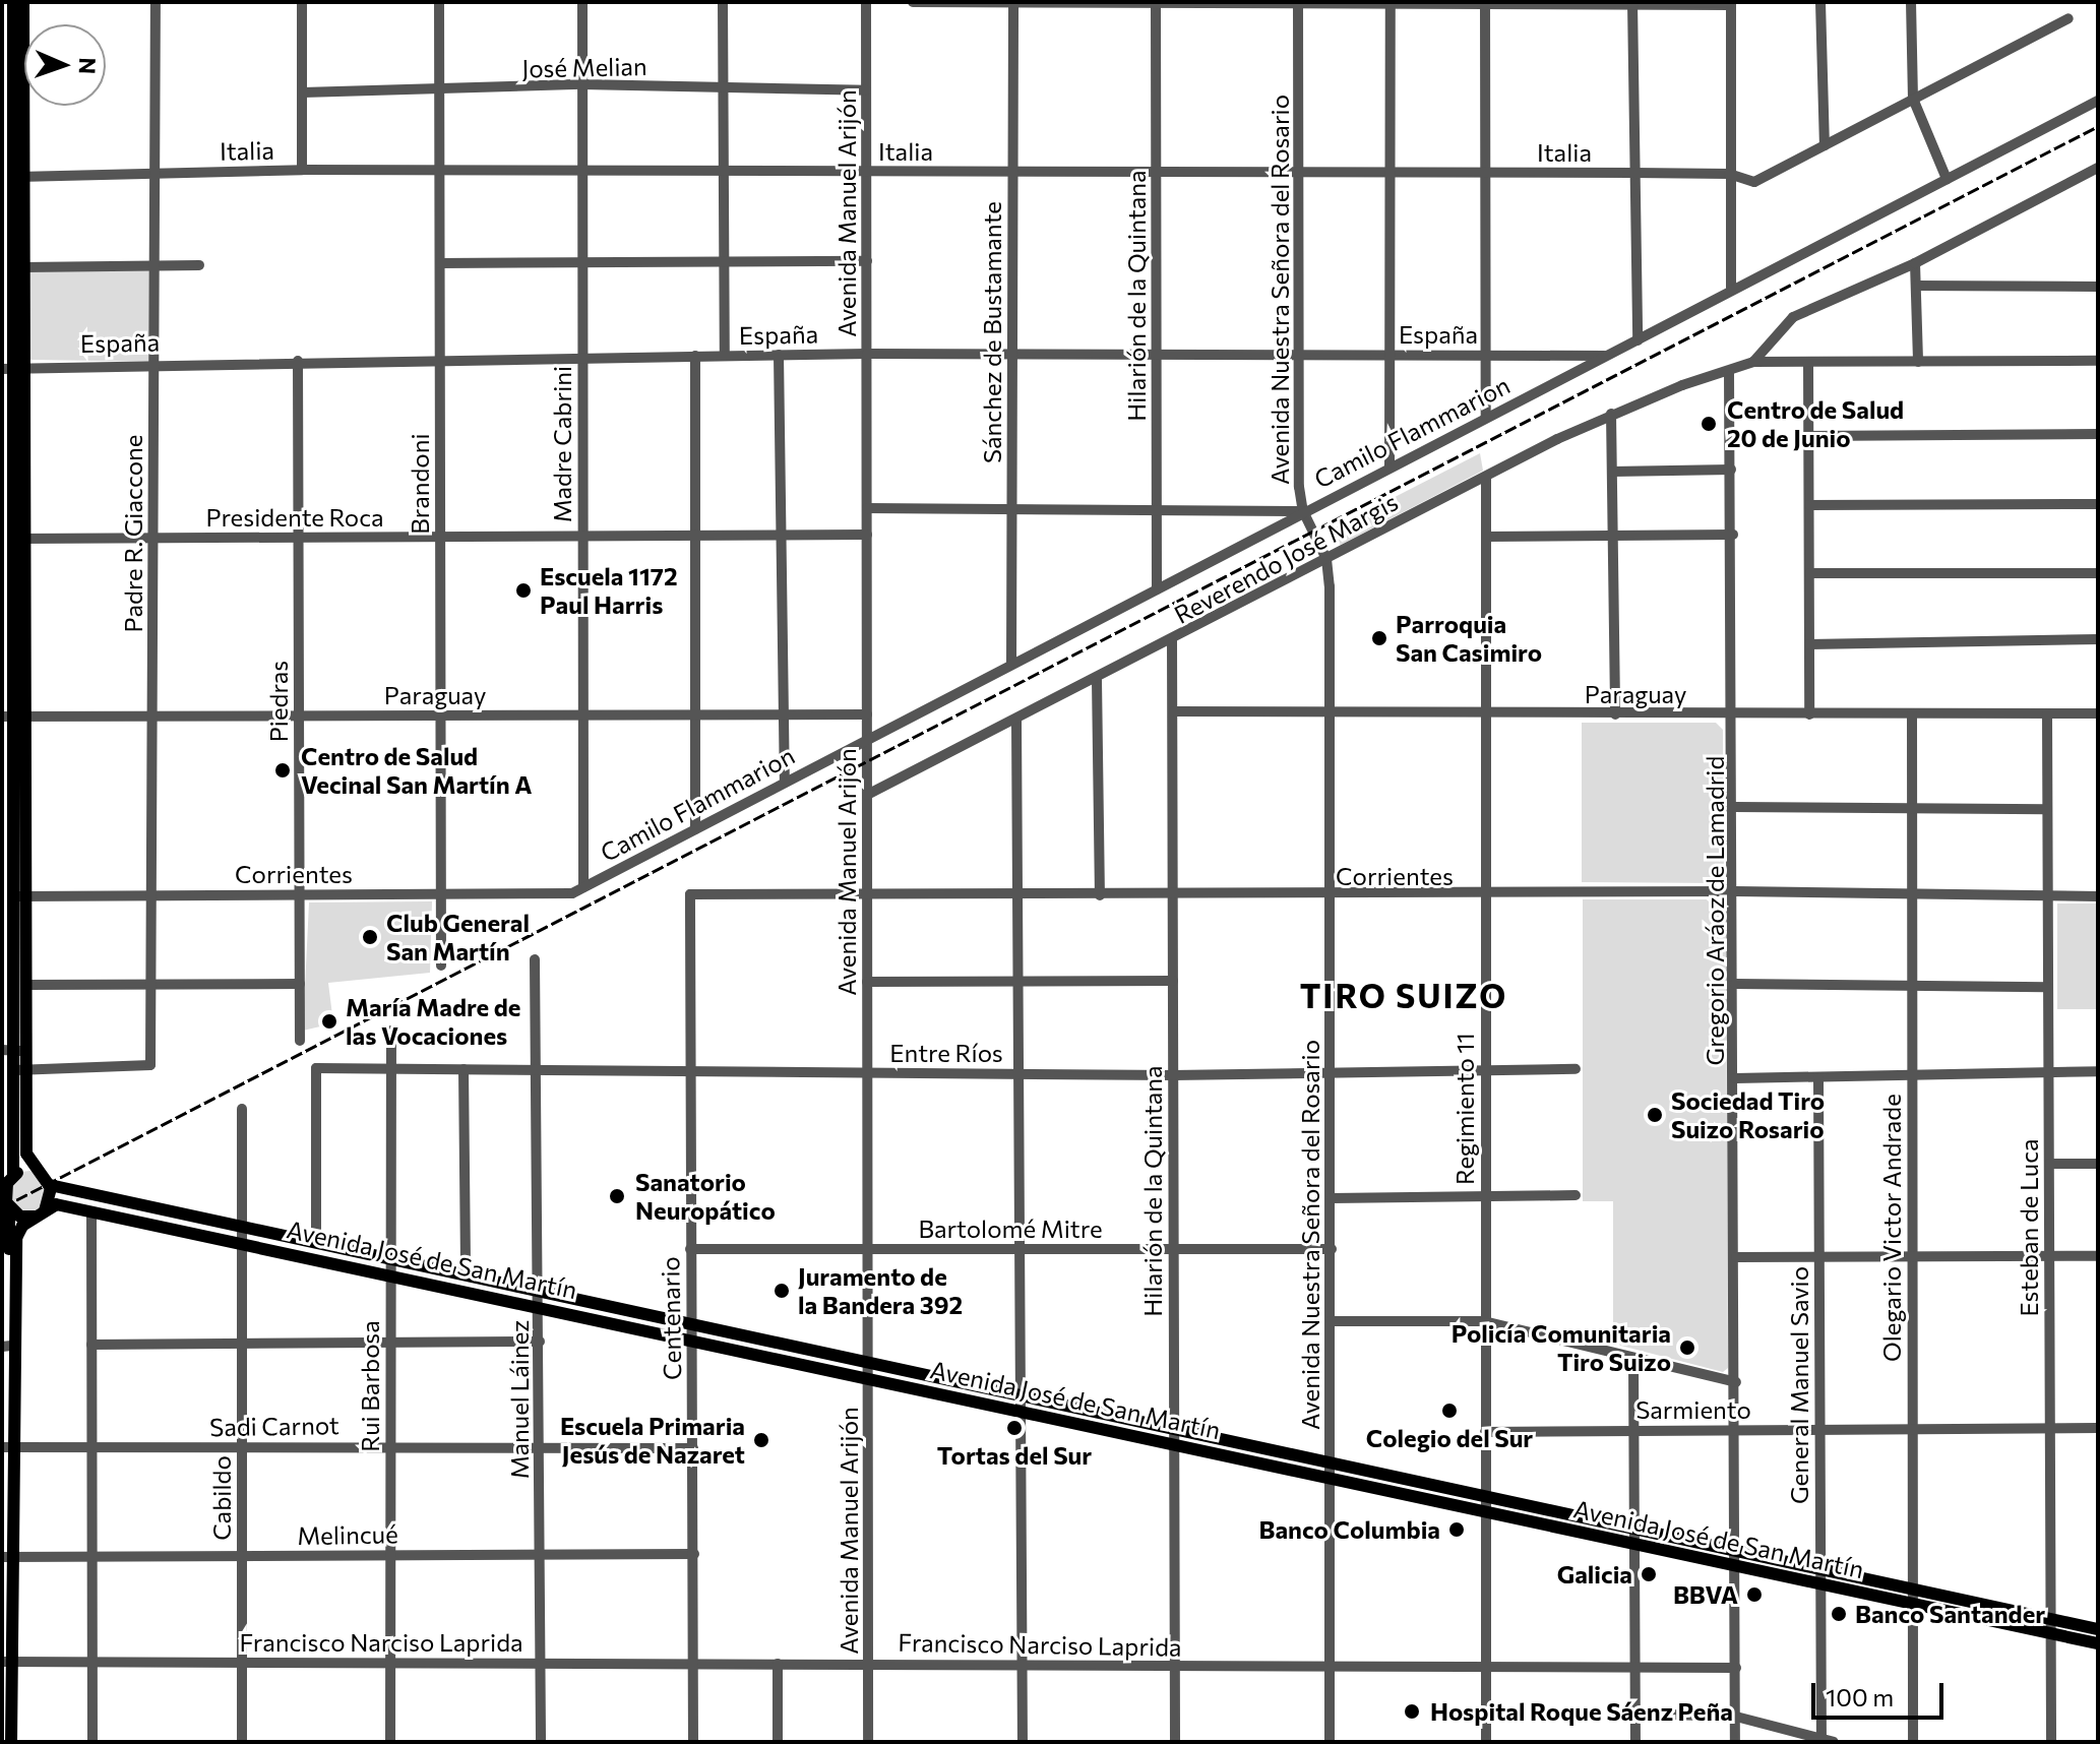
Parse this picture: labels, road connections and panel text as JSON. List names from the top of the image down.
{
  "streets": {
    "main road": ["Avenida José de San Martín"],
    "street": [
      "José Melian",
      "Italia",
      "Avenida Manuel Arijón",
      "Avenida Nuestra Señora del Rosario",
      "Hilarión de la Quintana",
      "Sánchez de Bustamante",
      "España",
      "Camilo Flammarion",
      "Madre Cabrini",
      "Brandoni",
      "Presidente Roca",
      "Padre R. Giaccone",
      "Reverendo José Margis",
      "Paraguay",
      "Piedras",
      "Corrientes",
      "Gregorio Aráoz de Lamadrid",
      "Entre Ríos",
      "Regimiento 11",
      "Olegario Victor Andrade",
      "Esteban de Luca",
      "Bartolomé Mitre",
      "Centenario",
      "General Manuel Savio",
      "Rui Barbosa",
      "Manuel Láinez",
      "Sarmiento",
      "Sadi Carnot",
      "Cabildo",
      "Melincué",
      "Francisco Narciso Laprida"
    ]
  },
  "crossings": [
    ["José Melian", "Avenida Manuel Arijón"],
    ["José Melian", "Madre Cabrini"],
    ["José Melian", "Brandoni"],
    ["Italia", "Avenida Manuel Arijón"],
    ["Italia", "Avenida Nuestra Señora del Rosario"],
    ["Italia", "Hilarión de la Quintana"],
    ["Italia", "Sánchez de Bustamante"],
    ["Italia", "Madre Cabrini"],
    ["Italia", "Brandoni"],
    ["Italia", "Padre R. Giaccone"],
    ["Avenida Manuel Arijón", "España"],
    ["Avenida Manuel Arijón", "Camilo Flammarion"],
    ["Avenida Manuel Arijón", "Presidente Roca"],
    ["Avenida Manuel Arijón", "Reverendo José Margis"],
    ["Avenida Manuel Arijón", "Paraguay"],
    ["Avenida Manuel Arijón", "Corrientes"],
    ["Avenida Manuel Arijón", "Entre Ríos"],
    ["Avenida Manuel Arijón", "Bartolomé Mitre"],
    ["Avenida Manuel Arijón", "Avenida José de San Martín"],
    ["Avenida Manuel Arijón", "Francisco Narciso Laprida"],
    ["Avenida Nuestra Señora del Rosario", "España"],
    ["Avenida Nuestra Señora del Rosario", "Camilo Flammarion"],
    ["Avenida Nuestra Señora del Rosario", "Reverendo José Margis"],
    ["Avenida Nuestra Señora del Rosario", "Paraguay"],
    ["Avenida Nuestra Señora del Rosario", "Corrientes"],
    ["Avenida Nuestra Señora del Rosario", "Entre Ríos"],
    ["Avenida Nuestra Señora del Rosario", "Bartolomé Mitre"],
    ["Avenida Nuestra Señora del Rosario", "Avenida José de San Martín"],
    ["Avenida Nuestra Señora del Rosario", "Francisco Narciso Laprida"],
    ["Hilarión de la Quintana", "España"],
    ["Hilarión de la Quintana", "Camilo Flammarion"],
    ["Hilarión de la Quintana", "Reverendo José Margis"],
    ["Hilarión de la Quintana", "Paraguay"],
    ["Hilarión de la Quintana", "Corrientes"],
    ["Hilarión de la Quintana", "Entre Ríos"],
    ["Hilarión de la Quintana", "Bartolomé Mitre"],
    ["Hilarión de la Quintana", "Avenida José de San Martín"],
    ["Hilarión de la Quintana", "Francisco Narciso Laprida"],
    ["Sánchez de Bustamante", "España"],
    ["Sánchez de Bustamante", "Camilo Flammarion"],
    ["España", "Camilo Flammarion"],
    ["España", "Madre Cabrini"],
    ["España", "Brandoni"],
    ["España", "Padre R. Giaccone"],
    ["España", "Piedras"],
    ["Camilo Flammarion", "Madre Cabrini"],
    ["Camilo Flammarion", "Corrientes"],
    ["Madre Cabrini", "Presidente Roca"],
    ["Madre Cabrini", "Paraguay"],
    ["Brandoni", "Presidente Roca"],
    ["Brandoni", "Paraguay"],
    ["Brandoni", "Corrientes"],
    ["Presidente Roca", "Padre R. Giaccone"],
    ["Presidente Roca", "Piedras"],
    ["Padre R. Giaccone", "Paraguay"],
    ["Padre R. Giaccone", "Corrientes"],
    ["Reverendo José Margis", "Gregorio Aráoz de Lamadrid"],
    ["Reverendo José Margis", "Regimiento 11"],
    ["Paraguay", "Piedras"],
    ["Paraguay", "Gregorio Aráoz de Lamadrid"],
    ["Paraguay", "Regimiento 11"],
    ["Paraguay", "Olegario Victor Andrade"],
    ["Paraguay", "Esteban de Luca"],
    ["Piedras", "Corrientes"],
    ["Corrientes", "Gregorio Aráoz de Lamadrid"],
    ["Corrientes", "Regimiento 11"],
    ["Corrientes", "Olegario Victor Andrade"],
    ["Corrientes", "Esteban de Luca"],
    ["Corrientes", "Centenario"],
    ["Gregorio Aráoz de Lamadrid", "Avenida José de San Martín"],
    ["Gregorio Aráoz de Lamadrid", "Sarmiento"],
    ["Gregorio Aráoz de Lamadrid", "Francisco Narciso Laprida"],
    ["Entre Ríos", "Regimiento 11"],
    ["Entre Ríos", "Avenida José de San Martín"],
    ["Entre Ríos", "Centenario"],
    ["Entre Ríos", "Rui Barbosa"],
    ["Entre Ríos", "Manuel Láinez"],
    ["Regimiento 11", "Avenida José de San Martín"],
    ["Regimiento 11", "Sarmiento"],
    ["Regimiento 11", "Francisco Narciso Laprida"],
    ["Olegario Victor Andrade", "Avenida José de San Martín"],
    ["Olegario Victor Andrade", "Sarmiento"],
    ["Esteban de Luca", "Avenida José de San Martín"],
    ["Esteban de Luca", "Sarmiento"],
    ["Bartolomé Mitre", "Centenario"],
    ["Avenida José de San Martín", "Centenario"],
    ["Avenida José de San Martín", "General Manuel Savio"],
    ["Avenida José de San Martín", "Rui Barbosa"],
    ["Avenida José de San Martín", "Manuel Láinez"],
    ["Avenida José de San Martín", "Cabildo"],
    ["Centenario", "Sadi Carnot"],
    ["Centenario", "Melincué"],
    ["Centenario", "Francisco Narciso Laprida"],
    ["General Manuel Savio", "Sarmiento"],
    ["Rui Barbosa", "Sadi Carnot"],
    ["Rui Barbosa", "Melincué"],
    ["Rui Barbosa", "Francisco Narciso Laprida"],
    ["Manuel Láinez", "Sadi Carnot"],
    ["Manuel Láinez", "Melincué"],
    ["Manuel Láinez", "Francisco Narciso Laprida"],
    ["Sadi Carnot", "Cabildo"],
    ["Cabildo", "Melincué"],
    ["Cabildo", "Francisco Narciso Laprida"]
  ],
  "districts": ["TIRO SUIZO"],
  "places": [
    "Centro de Salud 20 de Junio",
    "Escuela 1172 Paul Harris",
    "Parroquia San Casimiro",
    "Centro de Salud Vecinal San Martín A",
    "Club General San Martín",
    "María Madre de las Vocaciones",
    "Sociedad Tiro Suizo Rosario",
    "Sanatorio Neuropático",
    "Juramento de la Bandera 392",
    "Policía Comunitaria Tiro Suizo",
    "Colegio del Sur",
    "Tortas del Sur",
    "Escuela Primaria Jesús de Nazaret",
    "Banco Columbia",
    "Galicia",
    "BBVA",
    "Banco Santander",
    "Hospital Roque Sáenz Peña"
  ],
  "scale_bar": "100 m",
  "north": "right"
}
